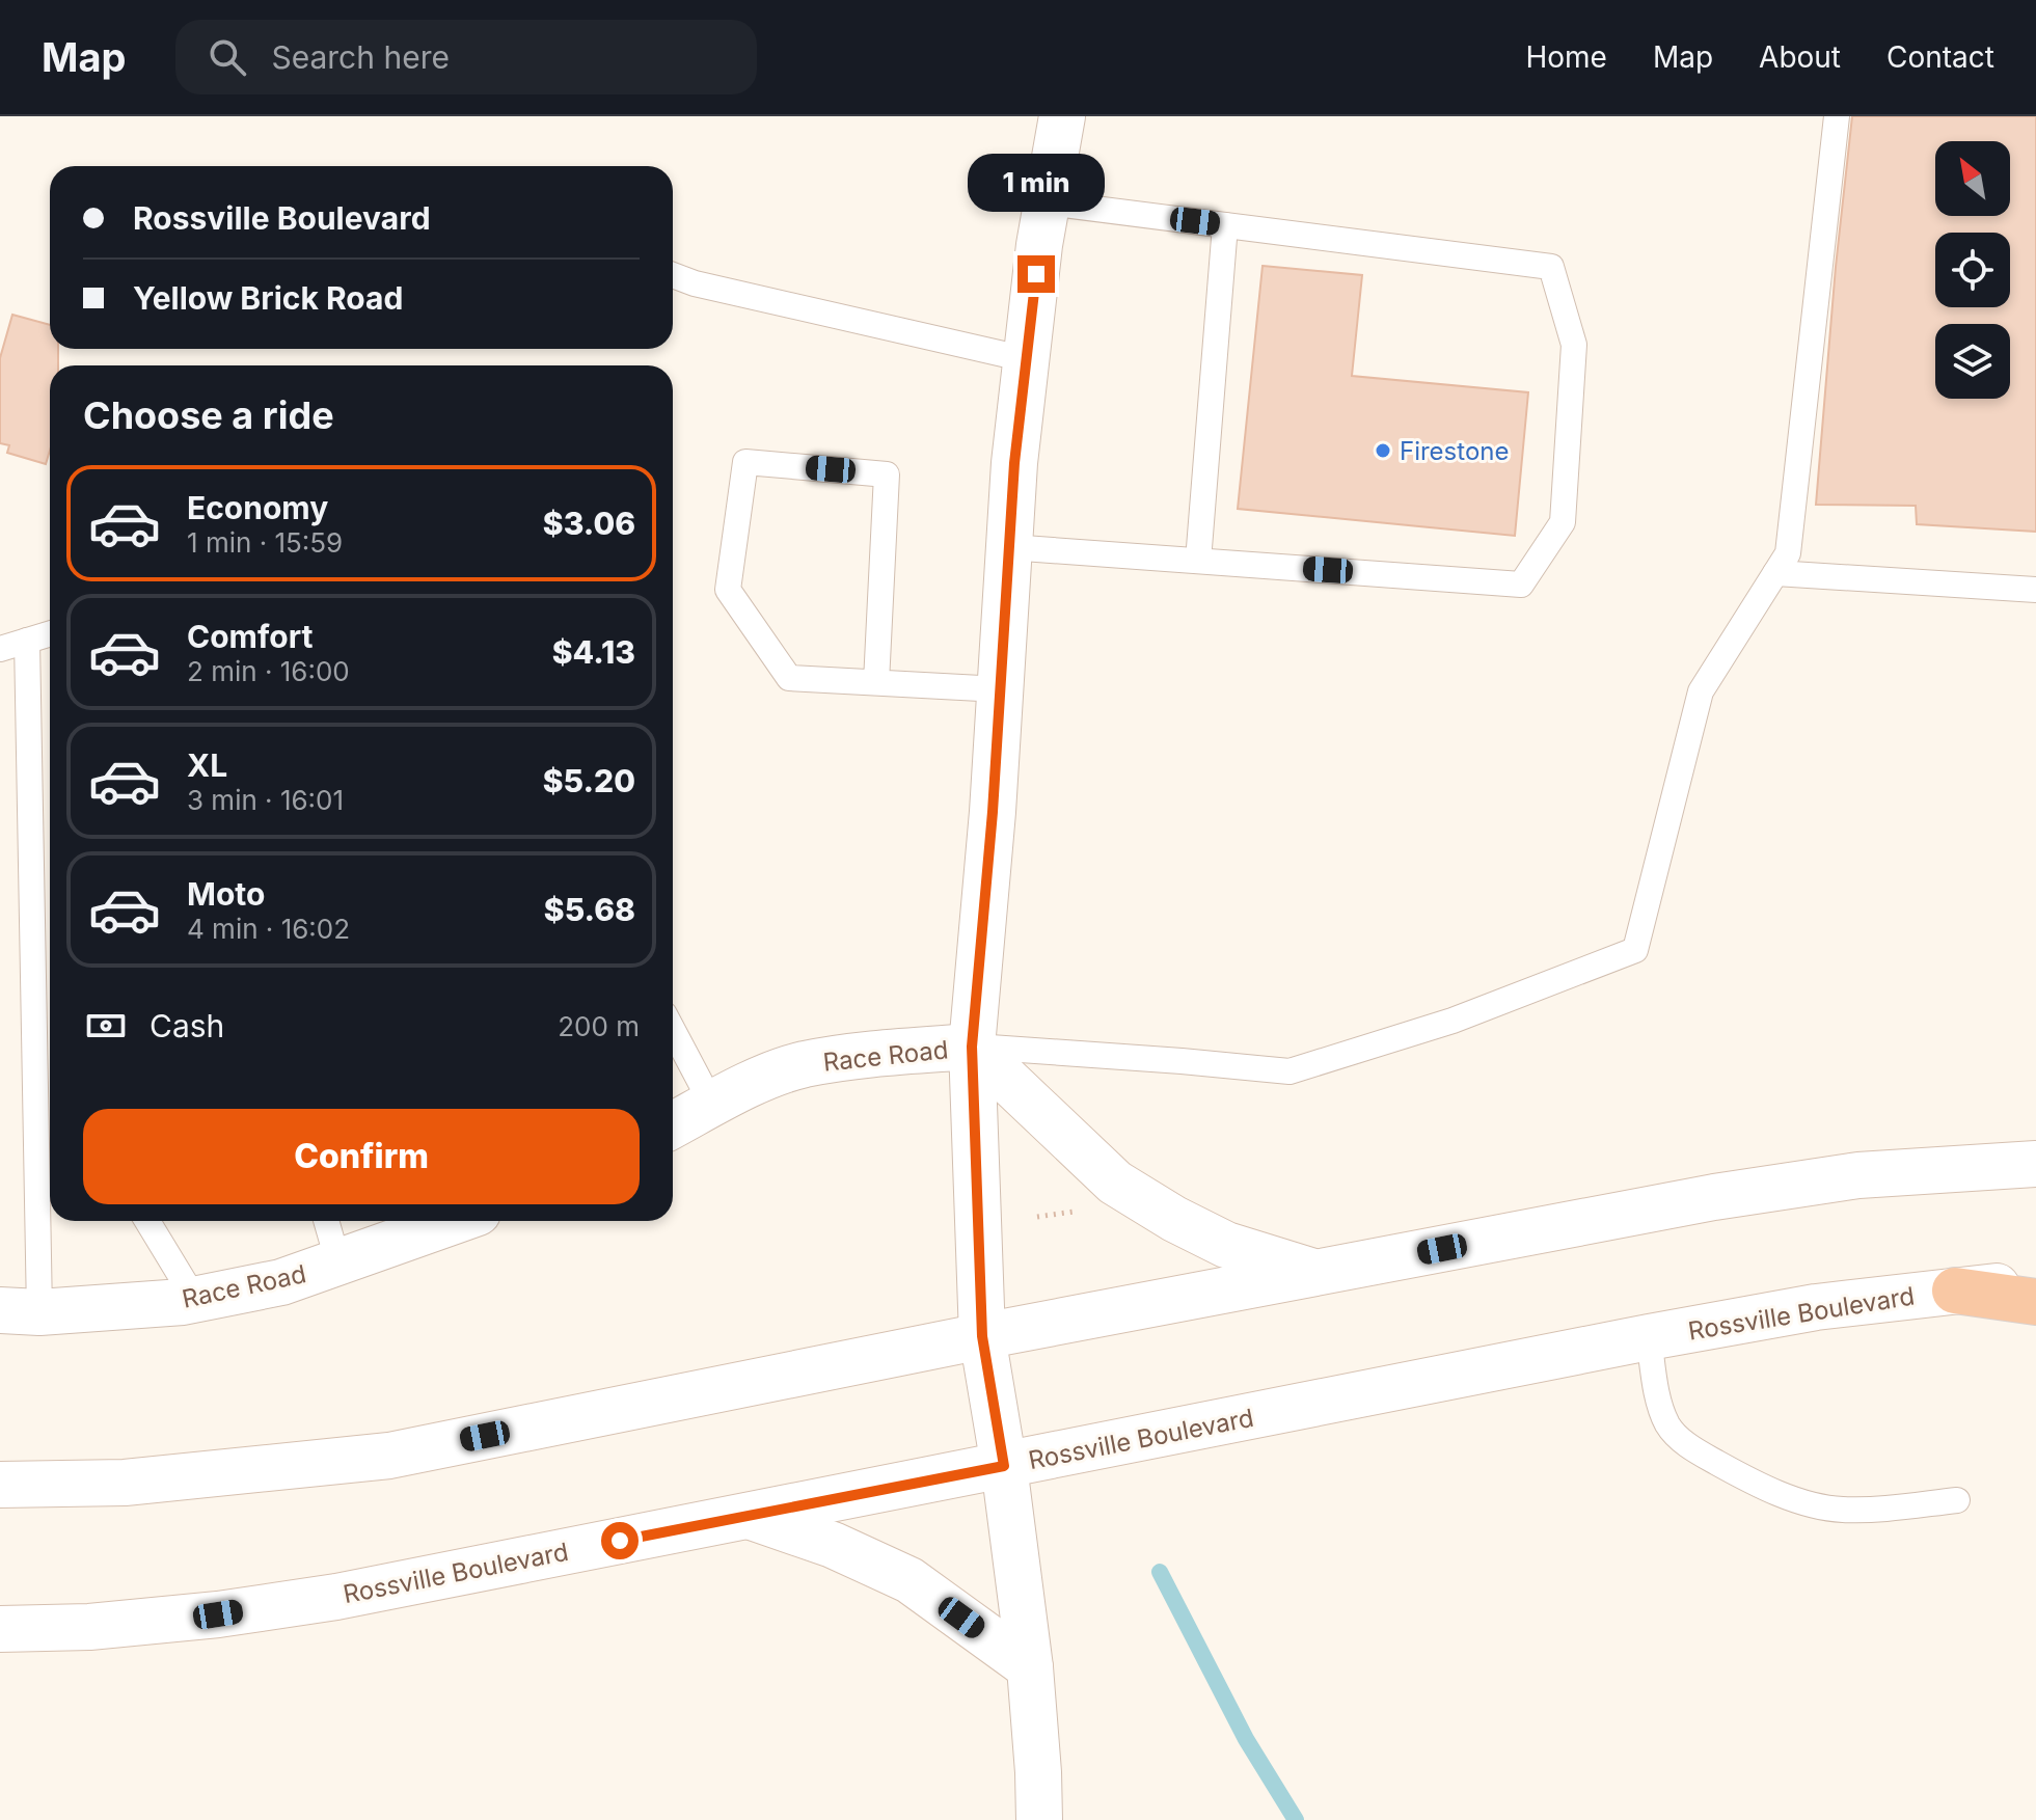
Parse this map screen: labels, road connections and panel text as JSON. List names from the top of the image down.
{
  "streets": {
    "main road": ["Race Road", "Rossville Boulevard"]
  },
  "places": ["Firestone"],
  "north": "top left",
  "page": {
    "header": "Map",
    "search": "Search here",
    "nav": [
      "Home",
      "Map",
      "About",
      "Contact"
    ],
    "bubble": "1 min",
    "banner": ["Rossville Boulevard", "Yellow Brick Road"],
    "heading": "Choose a ride",
    "list": [
      {
        "name": "Economy",
        "note": "1 min · 15:59",
        "value": "$3.06"
      },
      {
        "name": "Comfort",
        "note": "2 min · 16:00",
        "value": "$4.13"
      },
      {
        "name": "XL",
        "note": "3 min · 16:01",
        "value": "$5.20"
      },
      {
        "name": "Moto",
        "note": "4 min · 16:02",
        "value": "$5.68"
      }
    ],
    "pay": ["Cash", "200 m"],
    "buttons": "Confirm"
  }
}
